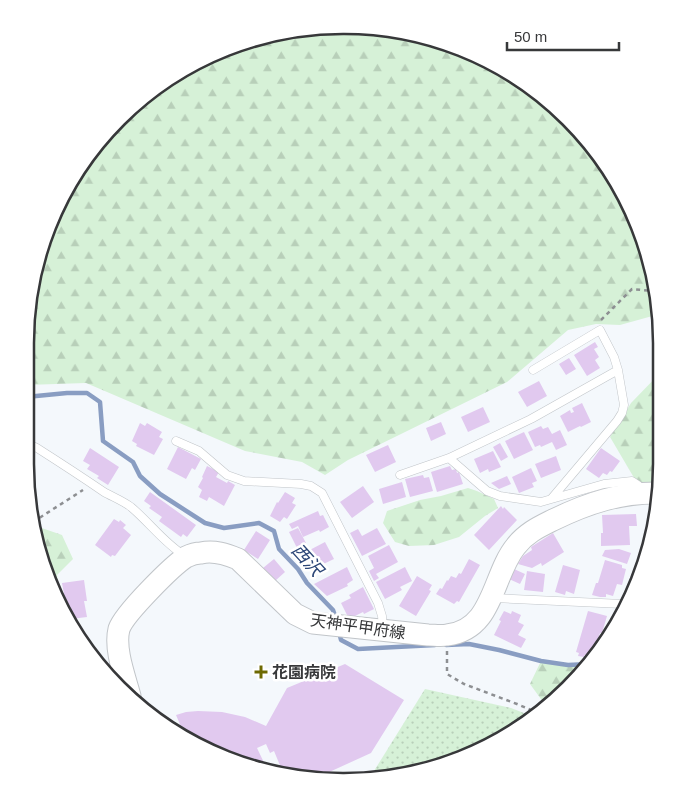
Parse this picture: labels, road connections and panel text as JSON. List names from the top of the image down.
{
  "streets": {
    "main road": ["天神平甲府線"]
  },
  "water": ["西沢"],
  "places": {
    "health": ["花園病院"]
  },
  "scale_bar": "50 m"
}
